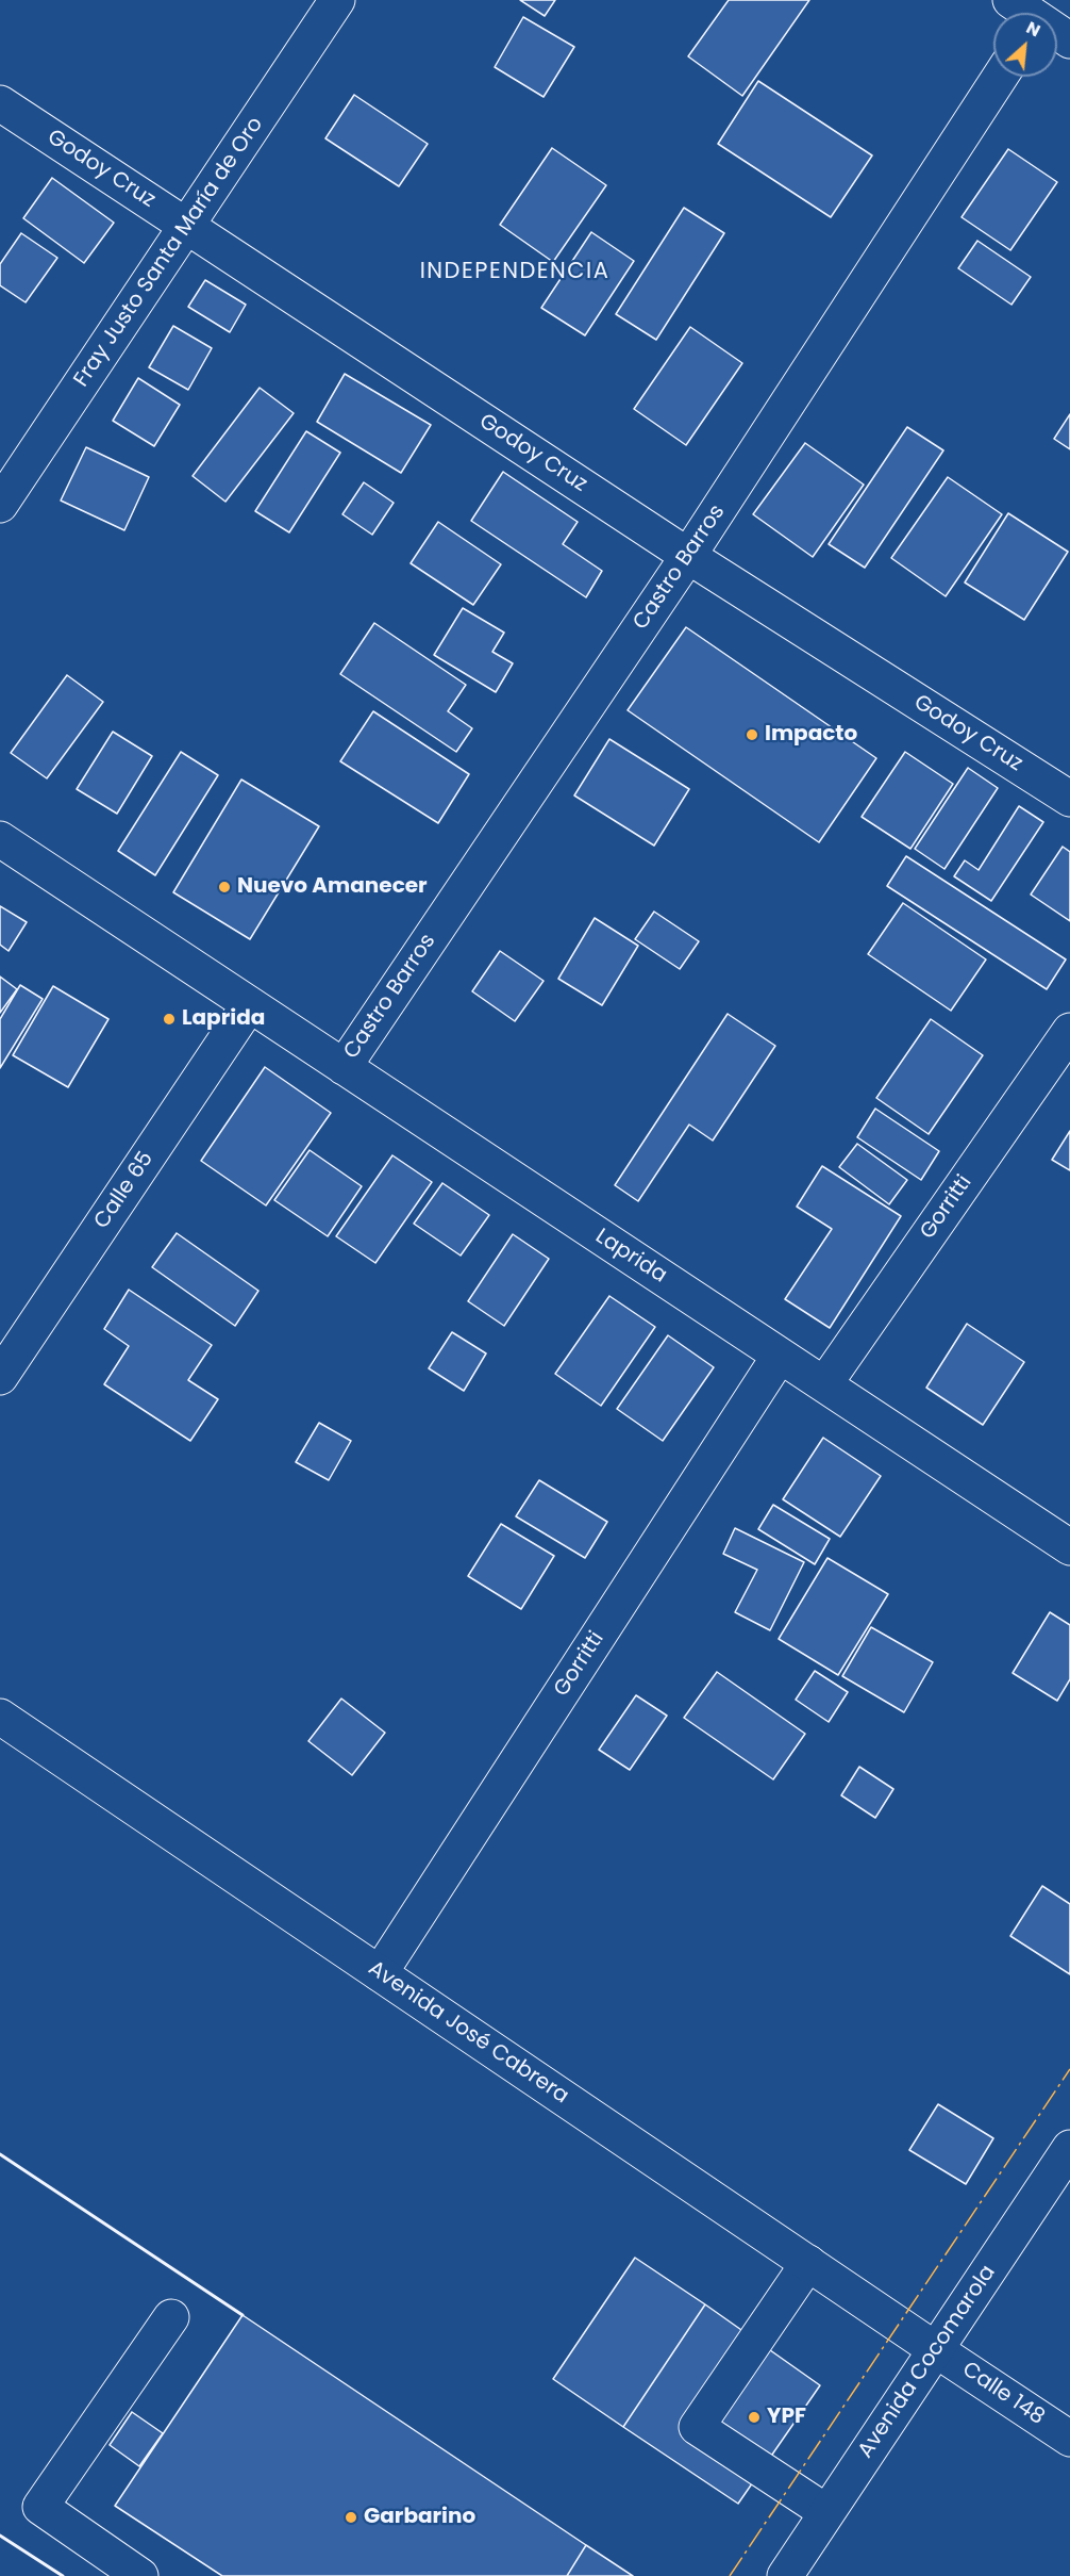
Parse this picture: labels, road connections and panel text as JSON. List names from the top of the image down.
{
  "streets": {
    "street": [
      "Godoy Cruz",
      "Fray Justo Santa María de Oro",
      "Castro Barros",
      "Calle 65",
      "Gorritti",
      "Laprida",
      "Avenida José Cabrera",
      "Avenida Cocomarola",
      "Calle 148"
    ]
  },
  "crossings": [
    ["Godoy Cruz", "Fray Justo Santa María de Oro"],
    ["Godoy Cruz", "Castro Barros"],
    ["Castro Barros", "Laprida"],
    ["Calle 65", "Laprida"],
    ["Gorritti", "Laprida"],
    ["Gorritti", "Avenida José Cabrera"],
    ["Avenida José Cabrera", "Avenida Cocomarola"],
    ["Avenida José Cabrera", "Calle 148"],
    ["Avenida Cocomarola", "Calle 148"]
  ],
  "districts": ["INDEPENDENCIA"],
  "places": [
    "Impacto",
    "Nuevo Amanecer",
    "Laprida",
    "YPF",
    "Garbarino"
  ],
  "north": "top right"
}
